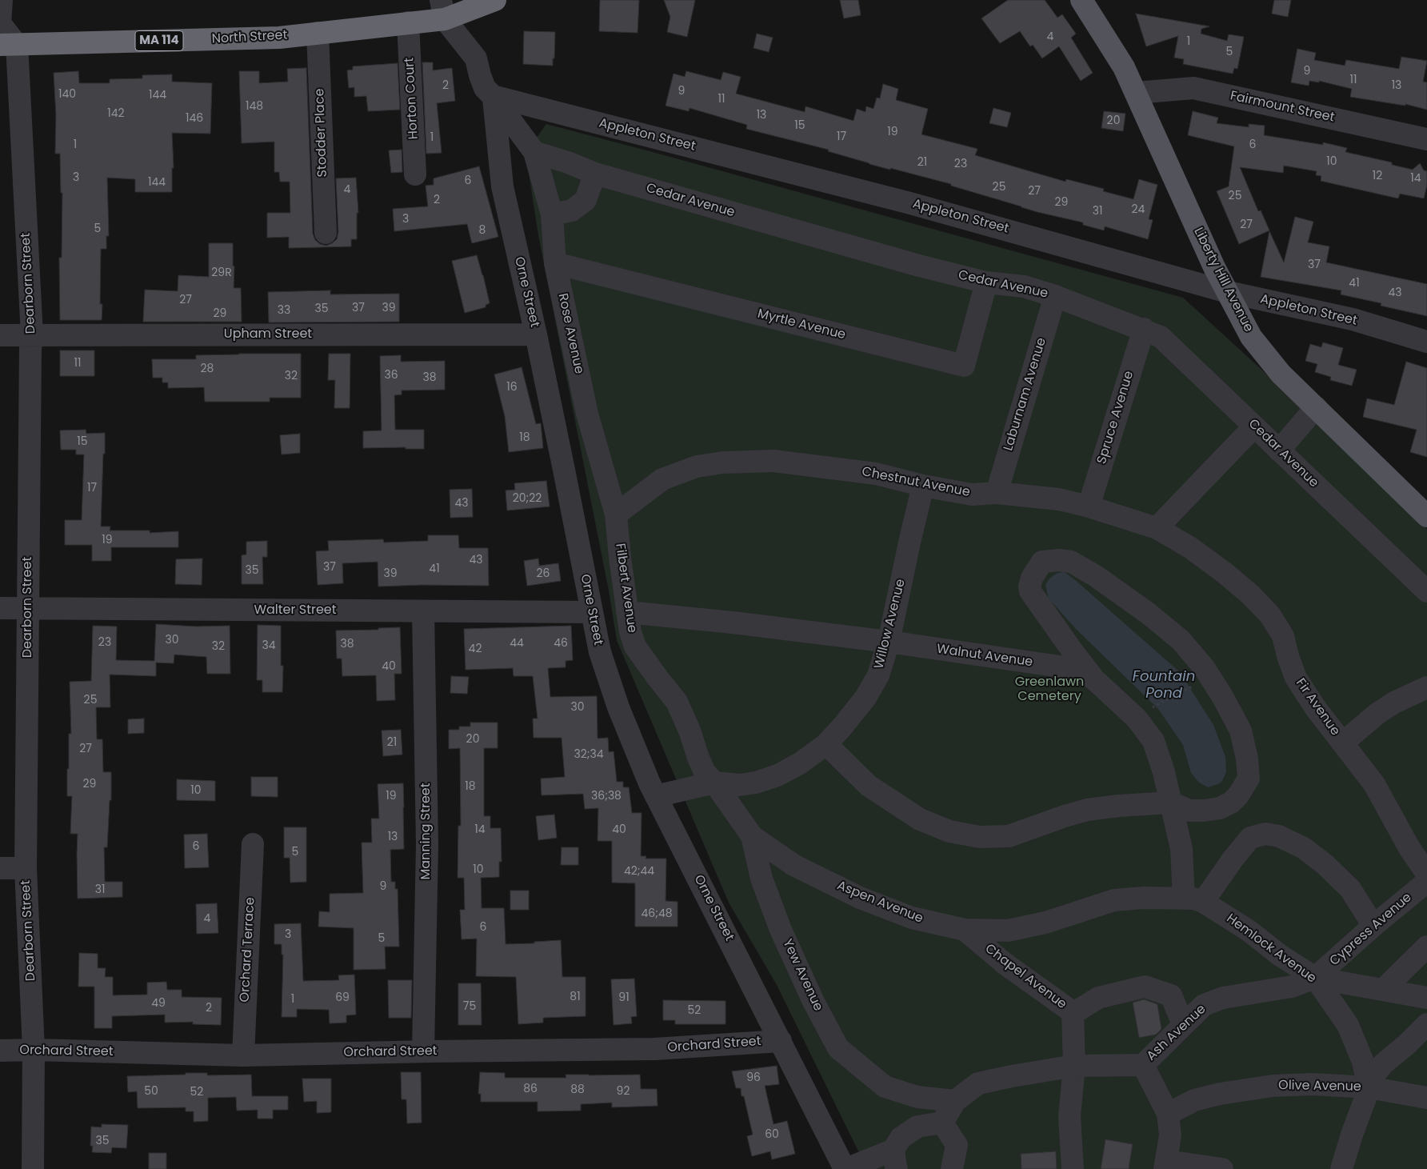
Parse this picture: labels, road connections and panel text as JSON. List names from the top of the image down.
{
  "streets": {
    "highway": ["North Street", "MA 114"],
    "main road": ["Liberty Hill Avenue"],
    "street": [
      "Horton Court",
      "Fairmount Street",
      "Stodder Place",
      "Appleton Street",
      "Cedar Avenue",
      "Dearborn Street",
      "Orne Street",
      "Myrtle Avenue",
      "Rose Avenue",
      "Upham Street",
      "Laburnam Avenue",
      "Spruce Avenue",
      "Chestnut Avenue",
      "Filbert Avenue",
      "Walter Street",
      "Willow Avenue",
      "Walnut Avenue",
      "Fir Avenue",
      "Manning Street",
      "Aspen Avenue",
      "Cypress Avenue",
      "Hemlock Avenue",
      "Orchard Terrace",
      "Yew Avenue",
      "Chapel Avenue",
      "Ash Avenue",
      "Orchard Street",
      "Olive Avenue"
    ]
  },
  "crossings": [
    ["North Street", "Horton Court"],
    ["North Street", "Stodder Place"],
    ["North Street", "Dearborn Street"],
    ["North Street", "Orne Street"],
    ["Fairmount Street", "Liberty Hill Avenue"],
    ["Appleton Street", "Liberty Hill Avenue"],
    ["Appleton Street", "Orne Street"],
    ["Cedar Avenue", "Myrtle Avenue"],
    ["Cedar Avenue", "Rose Avenue"],
    ["Cedar Avenue", "Laburnam Avenue"],
    ["Cedar Avenue", "Spruce Avenue"],
    ["Dearborn Street", "Upham Street"],
    ["Dearborn Street", "Walter Street"],
    ["Dearborn Street", "Orchard Street"],
    ["Orne Street", "Upham Street"],
    ["Orne Street", "Walter Street"],
    ["Orne Street", "Orchard Street"],
    ["Myrtle Avenue", "Rose Avenue"],
    ["Rose Avenue", "Chestnut Avenue"],
    ["Rose Avenue", "Filbert Avenue"],
    ["Laburnam Avenue", "Chestnut Avenue"],
    ["Spruce Avenue", "Chestnut Avenue"],
    ["Chestnut Avenue", "Filbert Avenue"],
    ["Chestnut Avenue", "Willow Avenue"],
    ["Chestnut Avenue", "Fir Avenue"],
    ["Filbert Avenue", "Willow Avenue"],
    ["Filbert Avenue", "Walnut Avenue"],
    ["Filbert Avenue", "Yew Avenue"],
    ["Walter Street", "Manning Street"],
    ["Willow Avenue", "Walnut Avenue"],
    ["Willow Avenue", "Yew Avenue"],
    ["Walnut Avenue", "Aspen Avenue"],
    ["Walnut Avenue", "Hemlock Avenue"],
    ["Manning Street", "Orchard Street"],
    ["Aspen Avenue", "Hemlock Avenue"],
    ["Aspen Avenue", "Yew Avenue"],
    ["Aspen Avenue", "Chapel Avenue"],
    ["Cypress Avenue", "Hemlock Avenue"],
    ["Cypress Avenue", "Ash Avenue"],
    ["Hemlock Avenue", "Ash Avenue"],
    ["Hemlock Avenue", "Olive Avenue"],
    ["Orchard Terrace", "Orchard Street"],
    ["Yew Avenue", "Ash Avenue"],
    ["Chapel Avenue", "Ash Avenue"]
  ],
  "water": ["Fountain Pond"],
  "parks": ["Greenlawn Cemetery"],
  "house_numbers": [
    "4",
    "1",
    "5",
    "9",
    "11",
    "2",
    "13",
    "9",
    "140",
    "144",
    "11",
    "148",
    "142",
    "13",
    "146",
    "20",
    "15",
    "19",
    "17",
    "1",
    "1",
    "6",
    "10",
    "21",
    "23",
    "12",
    "3",
    "14",
    "6",
    "144",
    "25",
    "4",
    "27",
    "25",
    "2",
    "29",
    "24",
    "31",
    "3",
    "27",
    "5",
    "8",
    "37",
    "29R",
    "41",
    "43",
    "27",
    "37",
    "39",
    "35",
    "33",
    "29",
    "11",
    "28",
    "36",
    "32",
    "38",
    "16",
    "18",
    "15",
    "17",
    "20;22",
    "43",
    "19",
    "43",
    "37",
    "41",
    "35",
    "39",
    "26",
    "30",
    "23",
    "44",
    "46",
    "38",
    "34",
    "32",
    "42",
    "40",
    "25",
    "30",
    "20",
    "21",
    "27",
    "32;34",
    "29",
    "18",
    "10",
    "19",
    "36;38",
    "14",
    "40",
    "13",
    "6",
    "5",
    "10",
    "42;44",
    "9",
    "31",
    "46;48",
    "4",
    "6",
    "3",
    "5",
    "81",
    "69",
    "91",
    "1",
    "49",
    "75",
    "2",
    "52",
    "96",
    "86",
    "88",
    "50",
    "92",
    "52",
    "60",
    "35"
  ]
}
